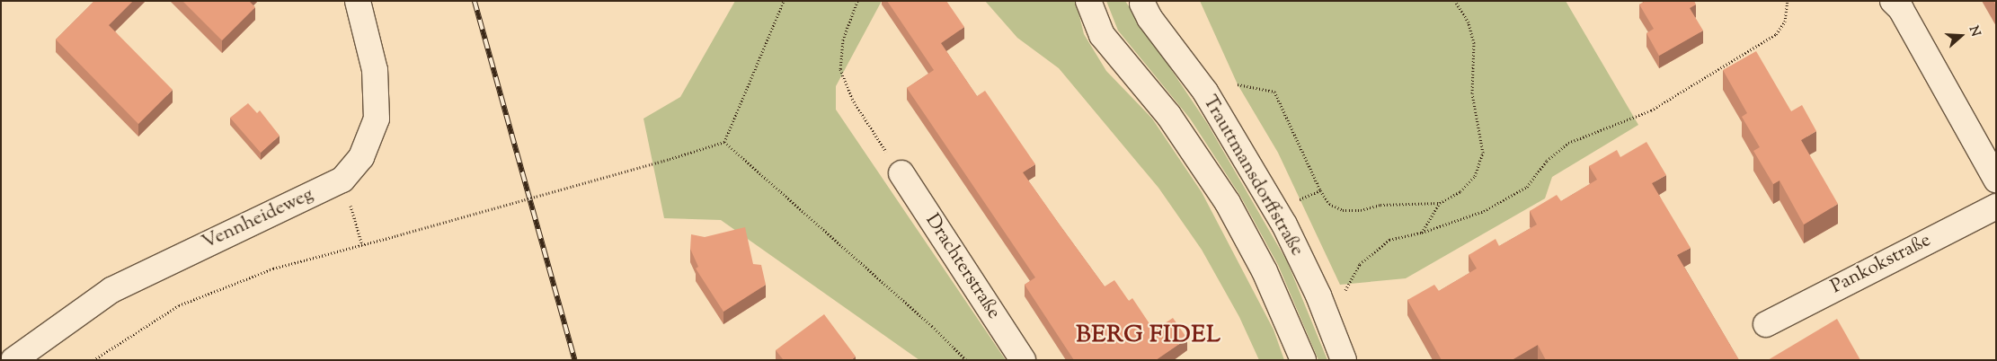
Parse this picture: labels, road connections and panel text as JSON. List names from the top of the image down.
{
  "streets": {
    "street": [
      "Trauttmansdorffstraße",
      "Vennheideweg",
      "Pankokstraße",
      "Drachterstraße"
    ]
  },
  "districts": ["BERG FIDEL"],
  "north": "right"
}
